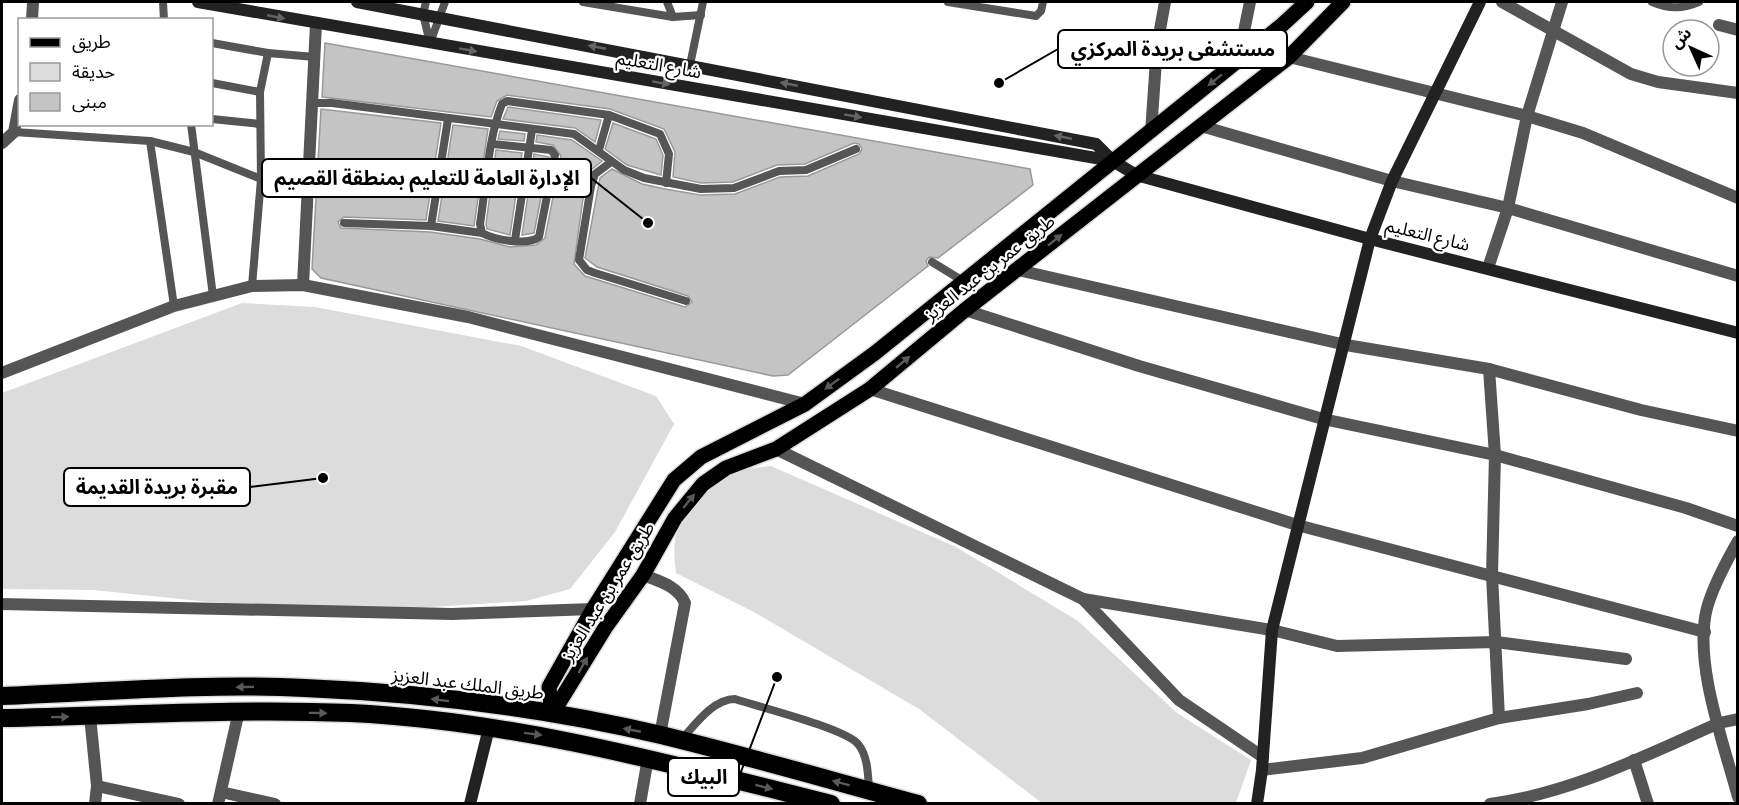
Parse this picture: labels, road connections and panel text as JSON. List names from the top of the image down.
{
  "streets": {
    "highway": ["طريق الملك عبد العزيز"],
    "main road": ["طريق عمر بن عبد العزيز"],
    "street": ["شارع التعليم"]
  },
  "crossings": [
    ["شارع التعليم", "طريق عمر بن عبد العزيز"],
    ["طريق عمر بن عبد العزيز", "طريق الملك عبد العزيز"]
  ],
  "places": [
    "مستشفى بريدة المركزي",
    "الإدارة العامة للتعليم بمنطقة القصيم",
    "مقبرة بريدة القديمة",
    "البيك"
  ],
  "legend": ["طريق", "حديقة", "مبنى"],
  "north": "top left"
}
